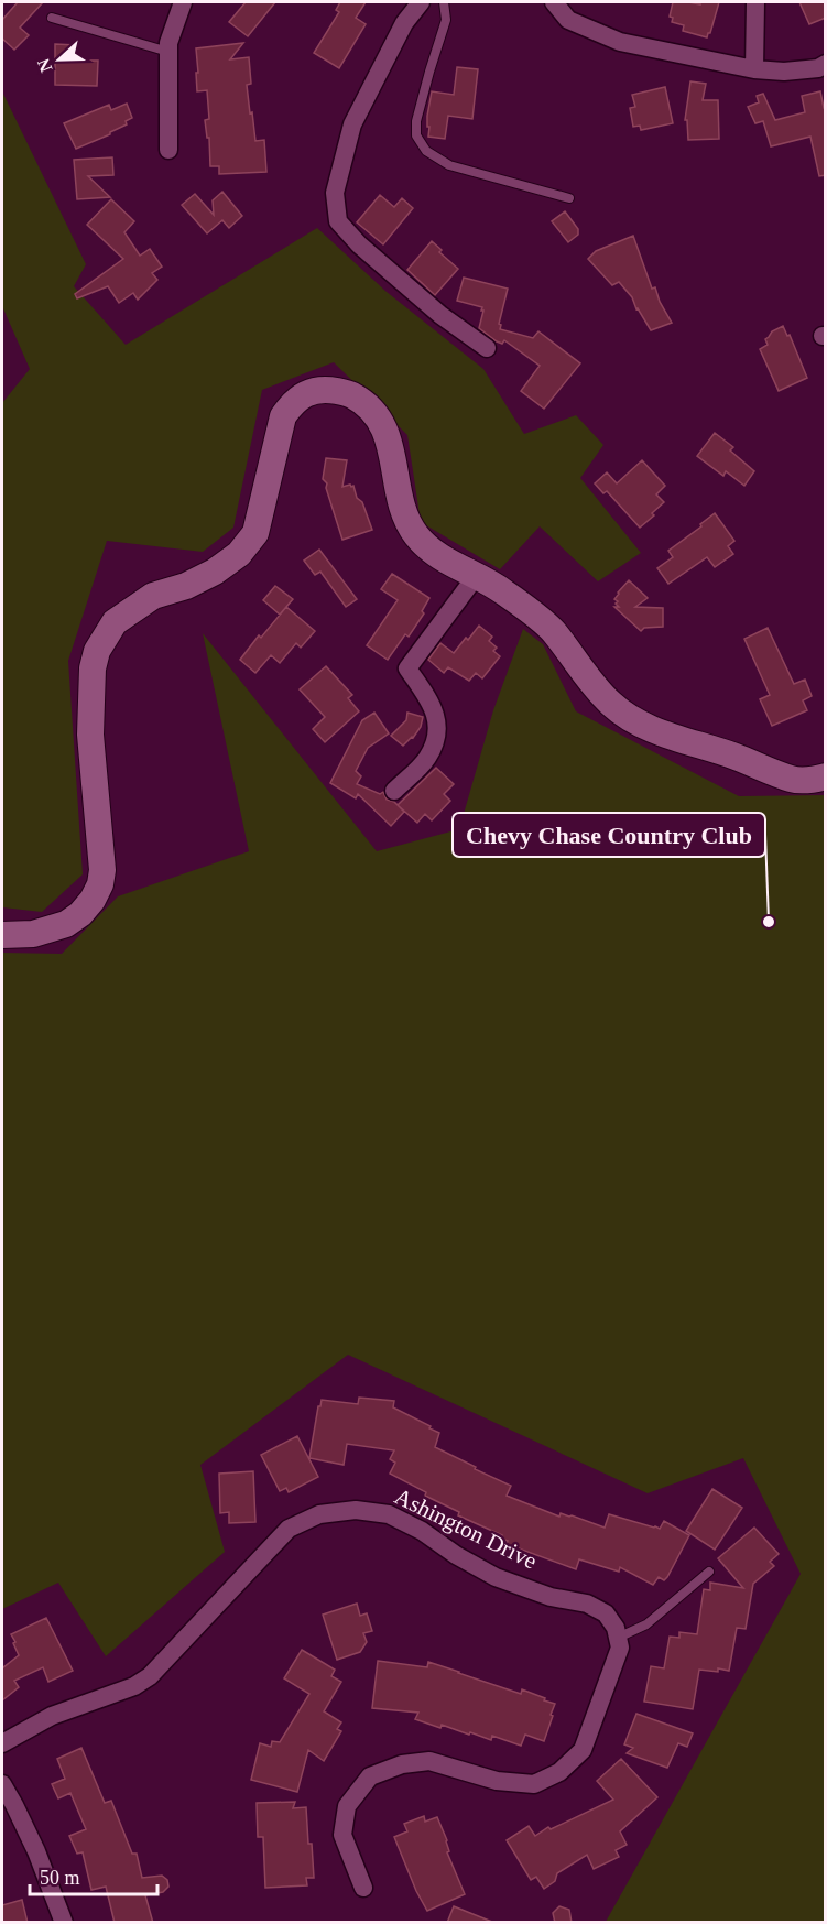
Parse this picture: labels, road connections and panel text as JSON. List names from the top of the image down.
{
  "streets": {
    "street": ["Ashington Drive"]
  },
  "places": ["Chevy Chase Country Club"],
  "scale_bar": "50 m",
  "north": "left"
}
